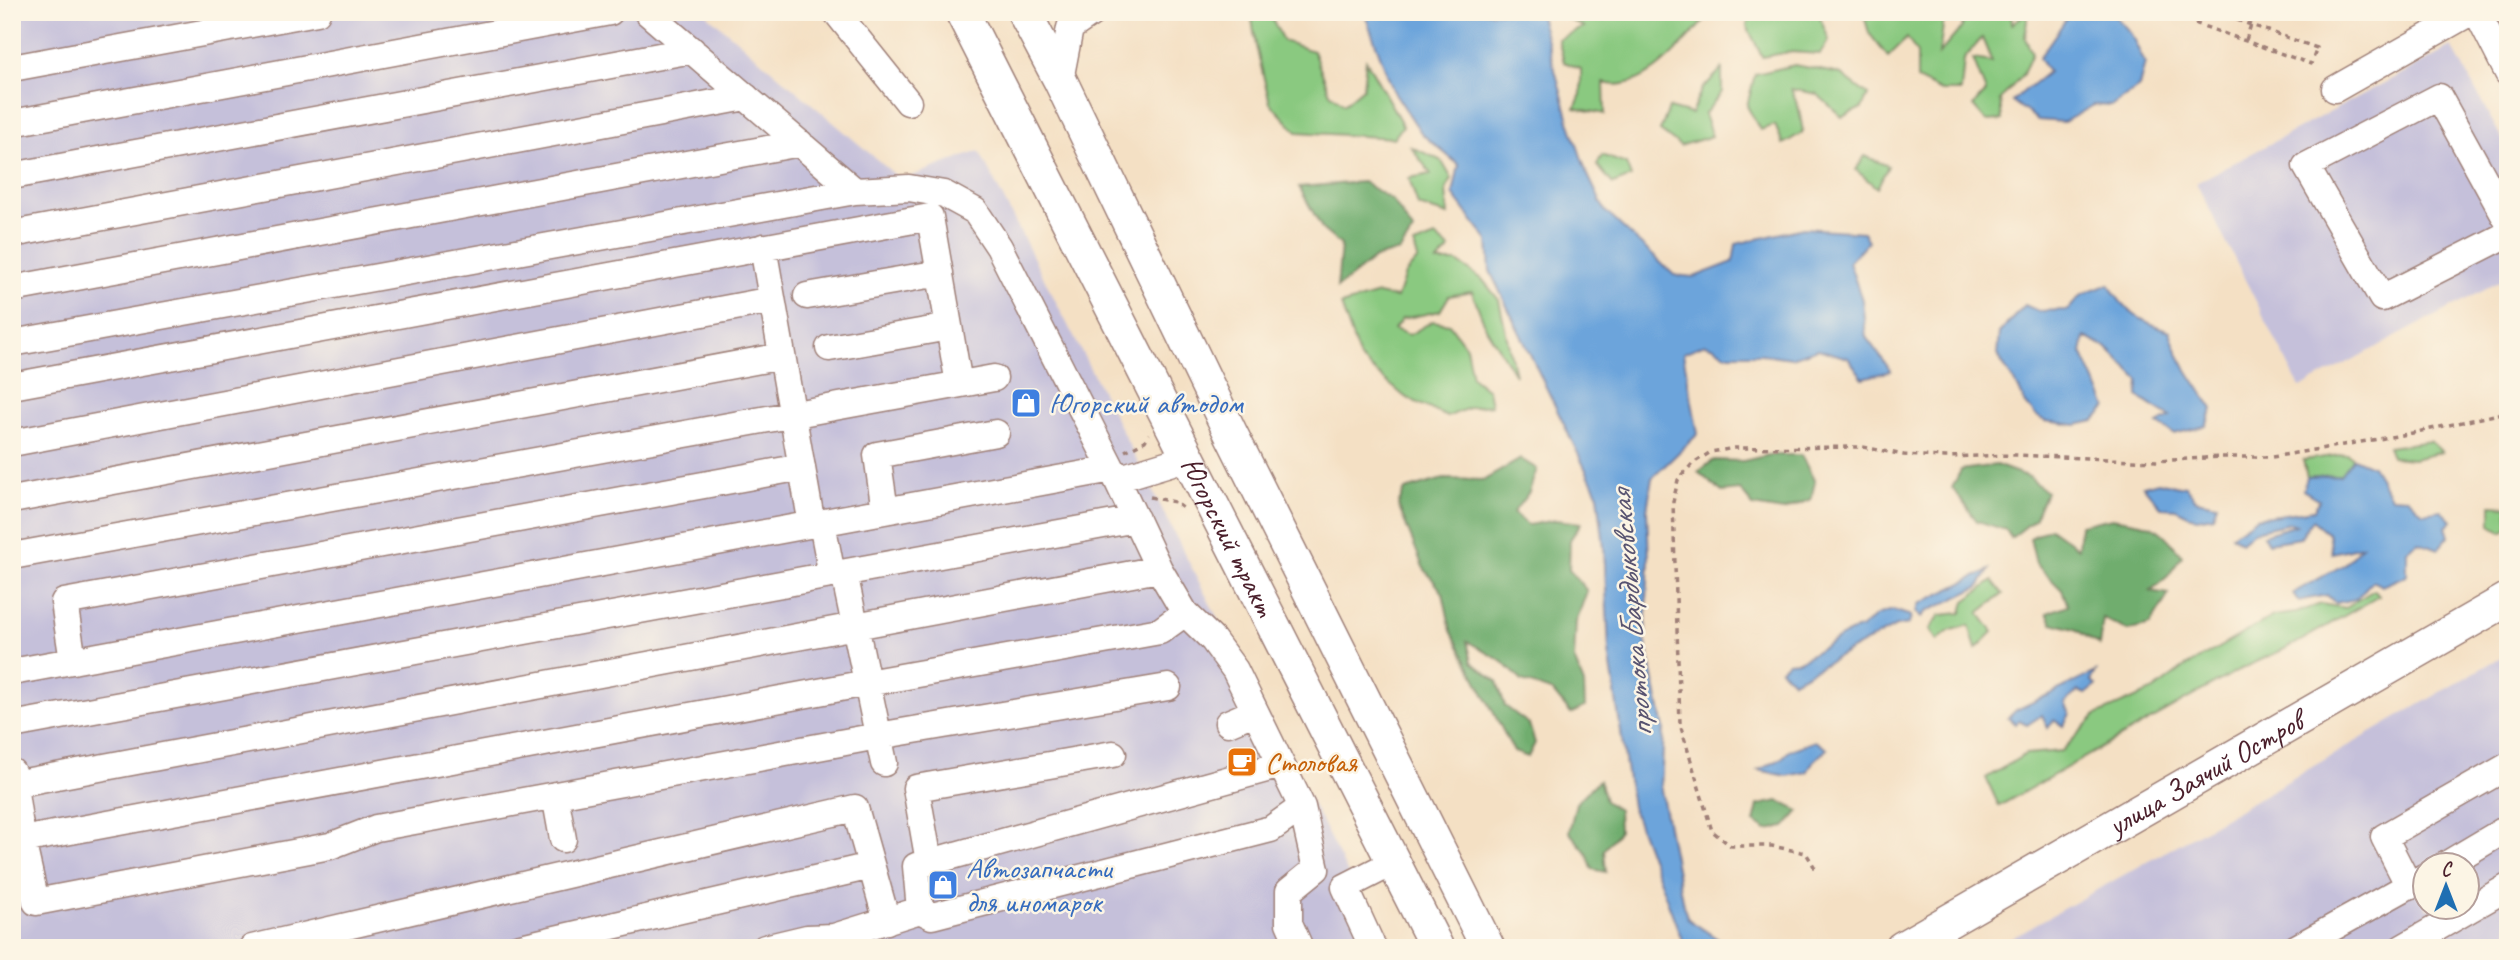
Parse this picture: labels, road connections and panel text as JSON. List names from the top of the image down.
{
  "streets": {
    "main road": ["Югорский тракт", "улица Заячий Остров"]
  },
  "water": ["протока Бардыковская"],
  "places": {
    "shop": ["Югорский автодом", "Автозапчасти для иномарок"],
    "cafe": ["Столовая"]
  },
  "north": "top"
}
